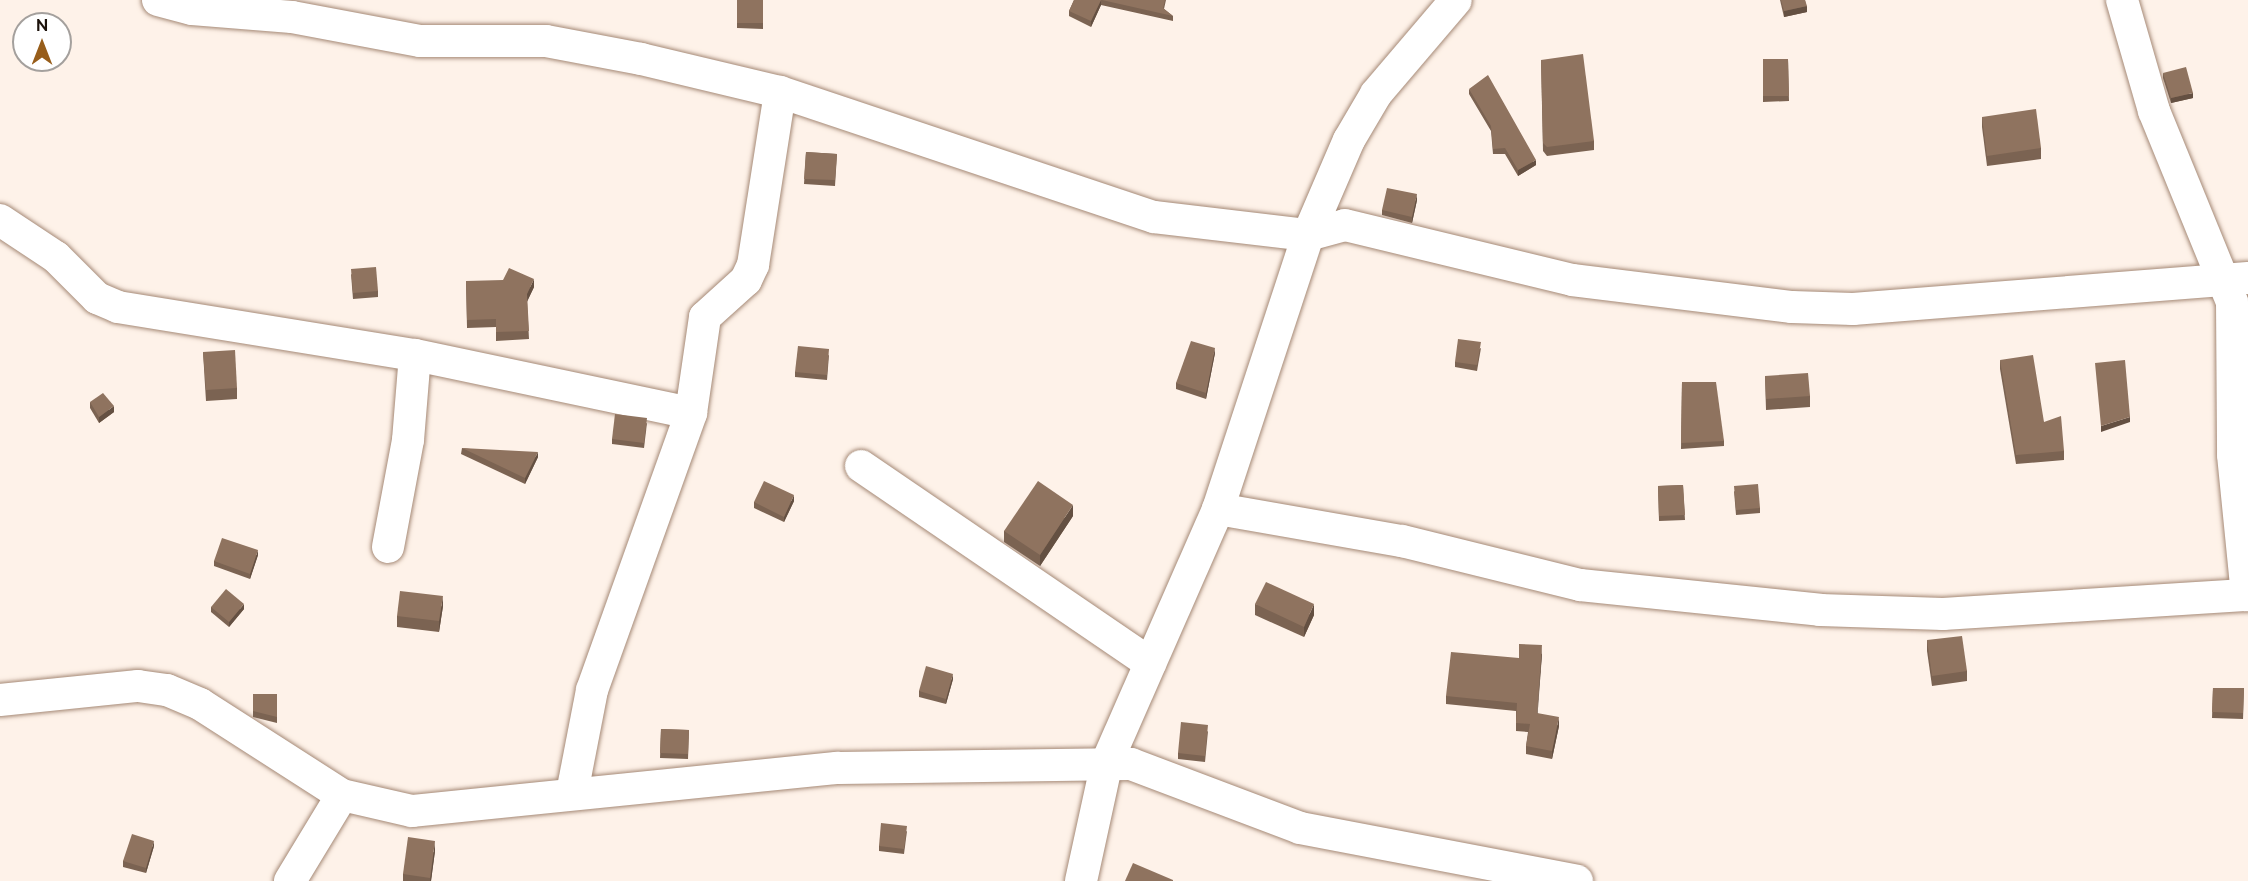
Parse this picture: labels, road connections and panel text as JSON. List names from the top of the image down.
{
  "north": "top"
}
